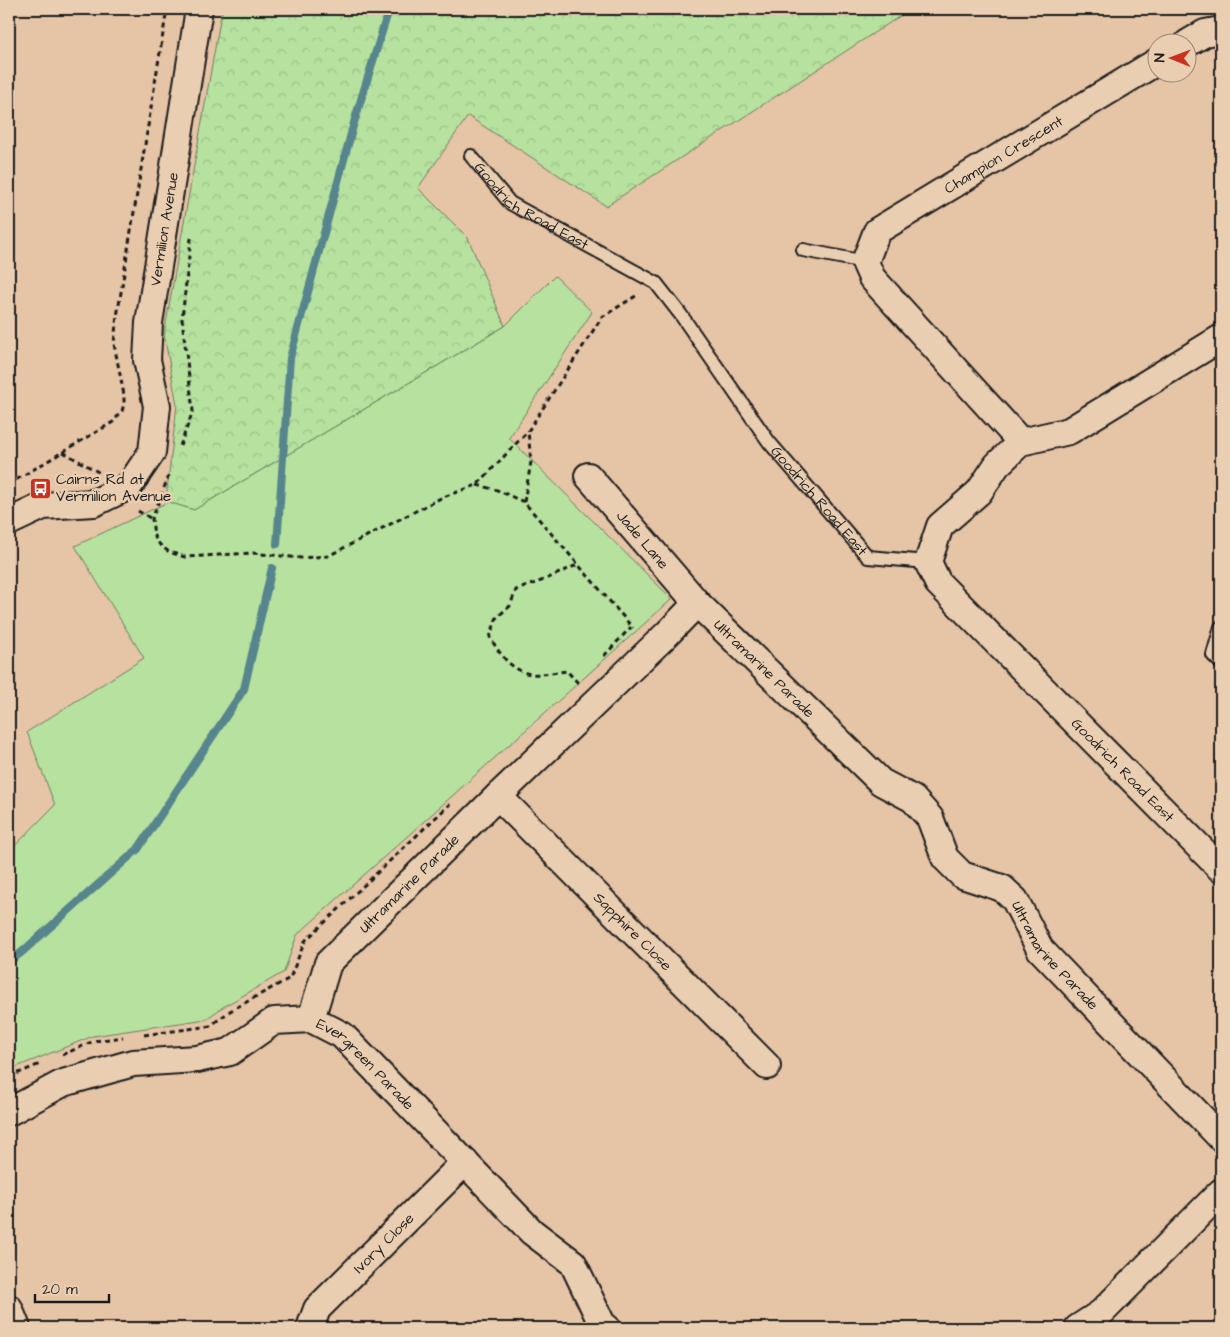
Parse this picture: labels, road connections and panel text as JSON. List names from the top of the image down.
{
  "streets": {
    "street": [
      "Champion Crescent",
      "Goodrich Road East",
      "Vermilion Avenue",
      "Jade Lane",
      "Ultramarine Parade",
      "Sapphire Close",
      "Evergreen Parade",
      "Ivory Close"
    ]
  },
  "crossings": [
    ["Jade Lane", "Ultramarine Parade"],
    ["Ultramarine Parade", "Sapphire Close"],
    ["Ultramarine Parade", "Evergreen Parade"],
    ["Evergreen Parade", "Ivory Close"]
  ],
  "places": {
    "bus stop": ["Cairns Rd at Vermilion Avenue"]
  },
  "scale_bar": "20 m",
  "north": "left"
}
